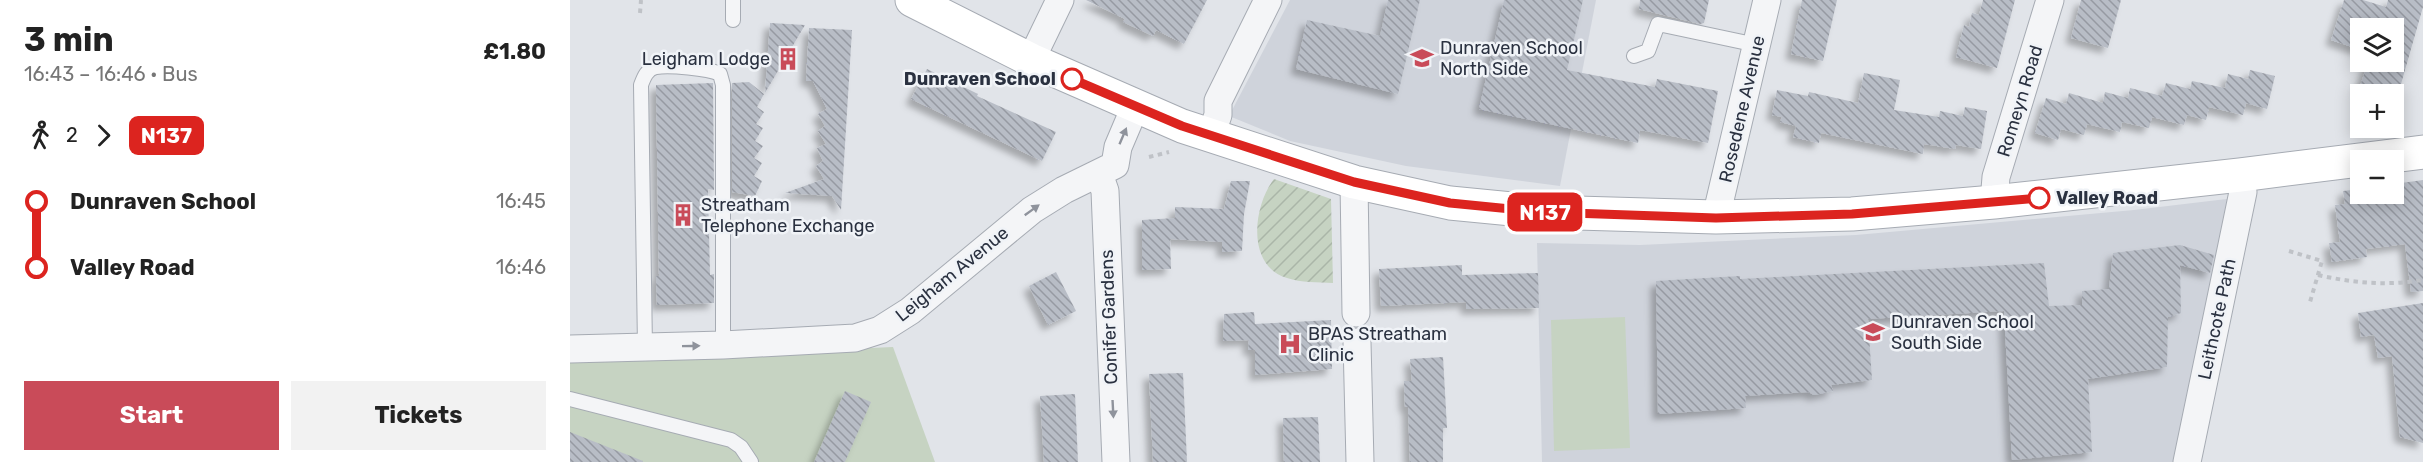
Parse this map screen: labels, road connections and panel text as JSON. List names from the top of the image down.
{
  "streets": {
    "street": [
      "Romeyn Road",
      "Rosedene Avenue",
      "Leigham Avenue",
      "Conifer Gardens",
      "Leithcote Path"
    ]
  },
  "crossings": [
    ["Leigham Avenue", "Conifer Gardens"]
  ],
  "one_way": ["Leigham Avenue", "Conifer Gardens"],
  "places": {
    "school or university": ["Dunraven School North Side", "Dunraven School South Side"],
    "building": ["Leigham Lodge", "Streatham Telephone Exchange"],
    "other": ["Dunraven School", "Valley Road"],
    "hospital": ["BPAS Streatham Clinic"]
  },
  "lines": ["bus line N137"],
  "page": {
    "heading": ["3 min", "16:43 – 16:46 · Bus", "£1.80"],
    "on_map": "N137",
    "map_buttons": ["+", "−"],
    "legs": ["2", "N137"],
    "list": [
      {
        "name": "Dunraven School",
        "value": "16:45"
      },
      {
        "name": "Valley Road",
        "value": "16:46"
      }
    ],
    "buttons": ["Start", "Tickets"]
  }
}
